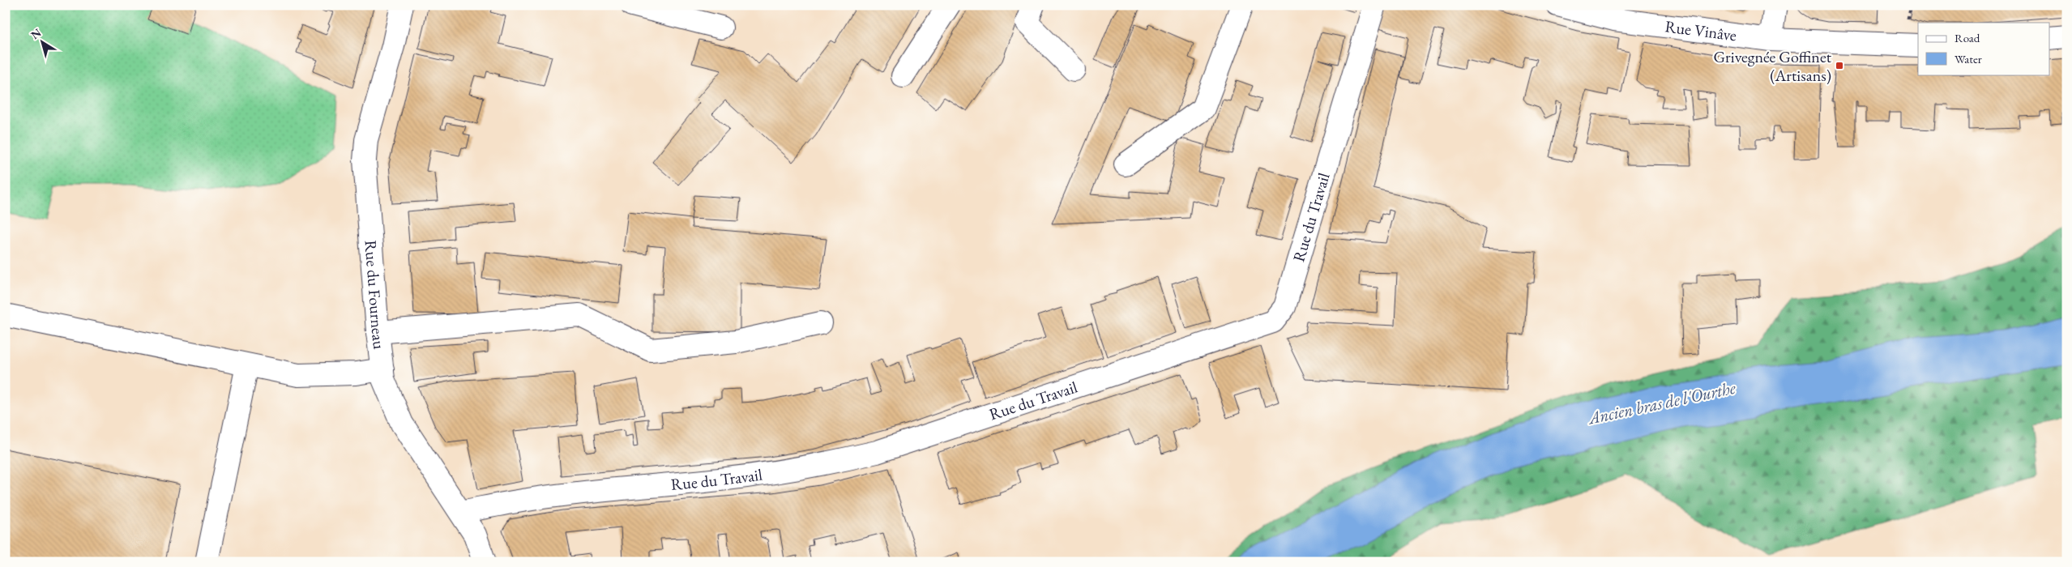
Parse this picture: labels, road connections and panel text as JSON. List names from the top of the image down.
{
  "streets": {
    "street": ["Rue Vinâve", "Rue du Travail", "Rue du Fourneau"]
  },
  "crossings": [
    ["Rue du Travail", "Rue du Fourneau"]
  ],
  "water": ["Ancien bras de l'Ourthe"],
  "places": {
    "transit": ["Grivegnée Goffinet (Artisans)"]
  },
  "legend": ["Road", "Water"],
  "north": "top left"
}
